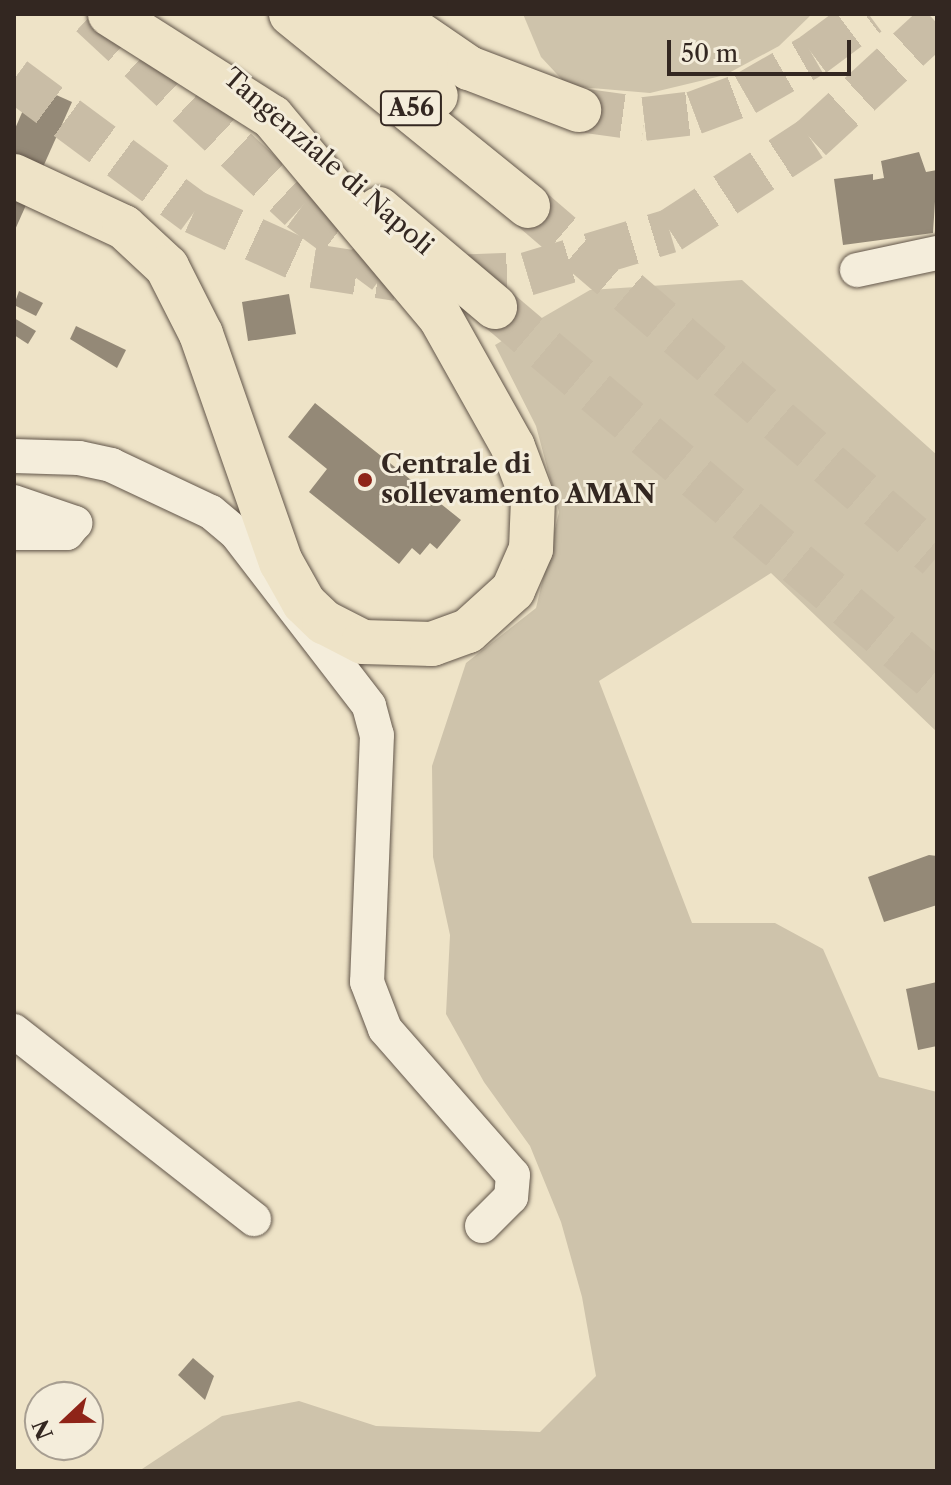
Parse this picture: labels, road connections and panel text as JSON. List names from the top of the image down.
{
  "streets": {
    "highway": ["A56", "Tangenziale di Napoli"]
  },
  "places": ["Centrale di sollevamento AMAN"],
  "scale_bar": "50 m",
  "north": "left"
}
